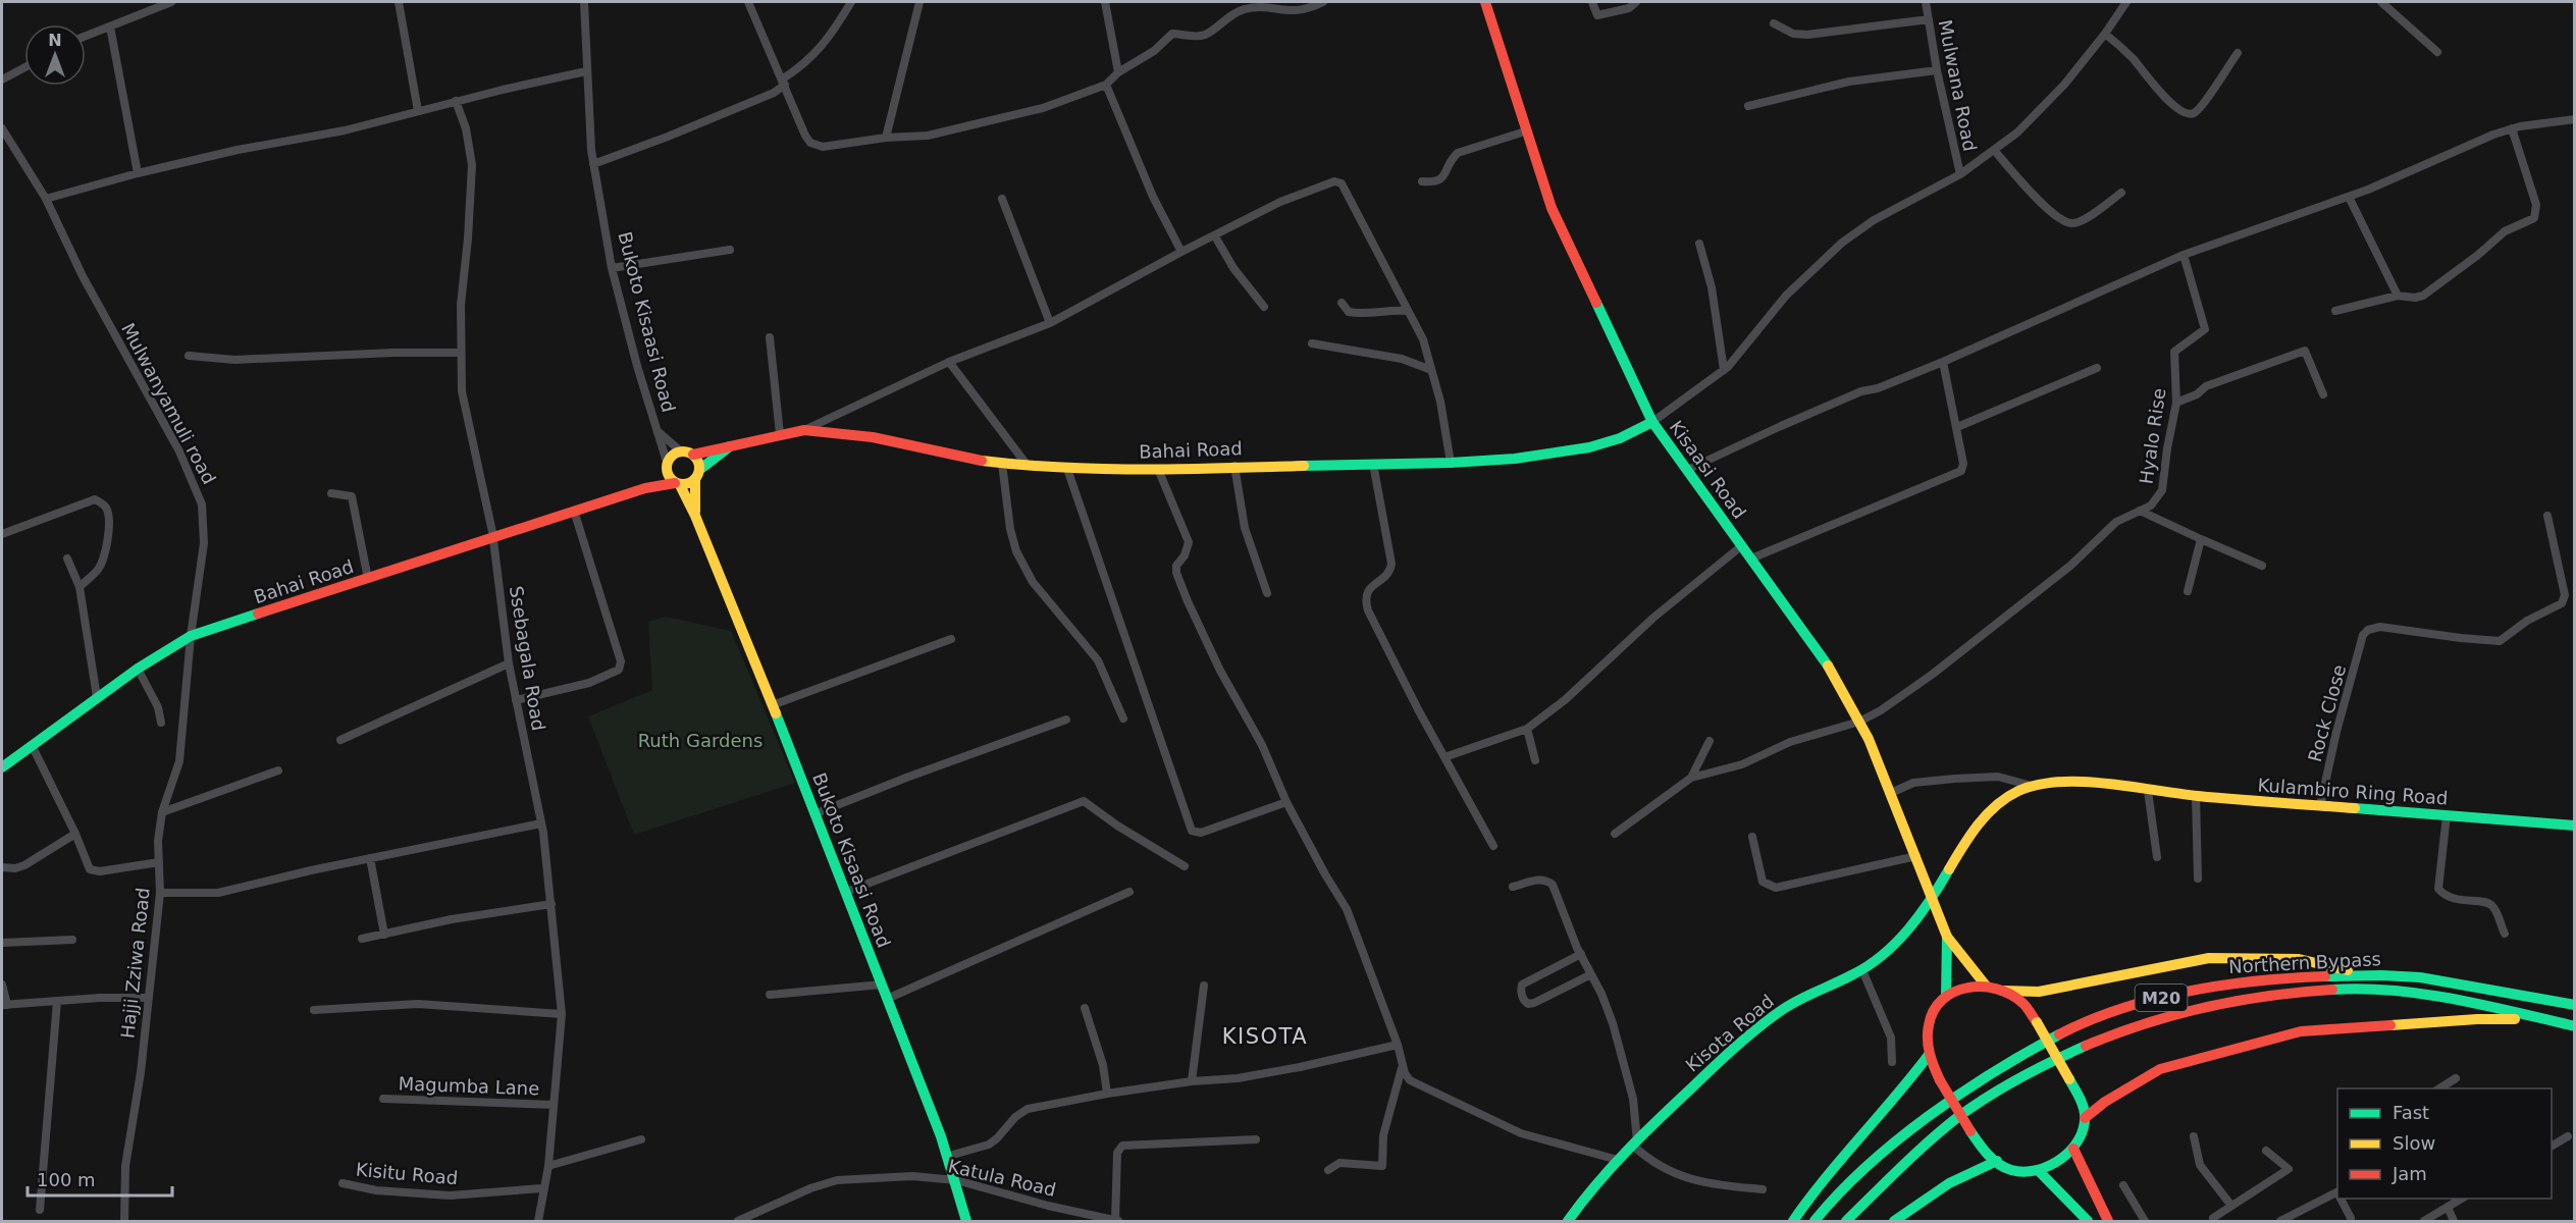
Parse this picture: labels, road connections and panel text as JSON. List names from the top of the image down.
{
  "streets": {
    "main road": [
      "Bukoto Kisaasi Road",
      "Bahai Road",
      "Kisaasi Road",
      "Kulambiro Ring Road",
      "Northern Bypass",
      "M20",
      "Kisota Road"
    ],
    "street": [
      "Mulwana Road",
      "Mulwanyamuli road",
      "Hyalo Rise",
      "Ssebagala Road",
      "Rock Close",
      "Hajji Zziwa Road",
      "Magumba Lane",
      "Kisitu Road",
      "Katula Road"
    ]
  },
  "crossings": [
    ["Bukoto Kisaasi Road", "Bahai Road"],
    ["Bukoto Kisaasi Road", "Katula Road"],
    ["Mulwanyamuli road", "Bahai Road"],
    ["Mulwanyamuli road", "Hajji Zziwa Road"],
    ["Hyalo Rise", "Kisaasi Road"],
    ["Bahai Road", "Kisaasi Road"],
    ["Bahai Road", "Ssebagala Road"],
    ["Bahai Road", "Hajji Zziwa Road"],
    ["Kisaasi Road", "Kisota Road"],
    ["Ssebagala Road", "Magumba Lane"],
    ["Ssebagala Road", "Kisitu Road"],
    ["Rock Close", "Kulambiro Ring Road"],
    ["Kulambiro Ring Road", "Kisota Road"]
  ],
  "districts": ["KISOTA"],
  "parks": ["Ruth Gardens"],
  "legend": ["Fast", "Slow", "Jam"],
  "scale_bar": "100 m",
  "north": "top"
}
